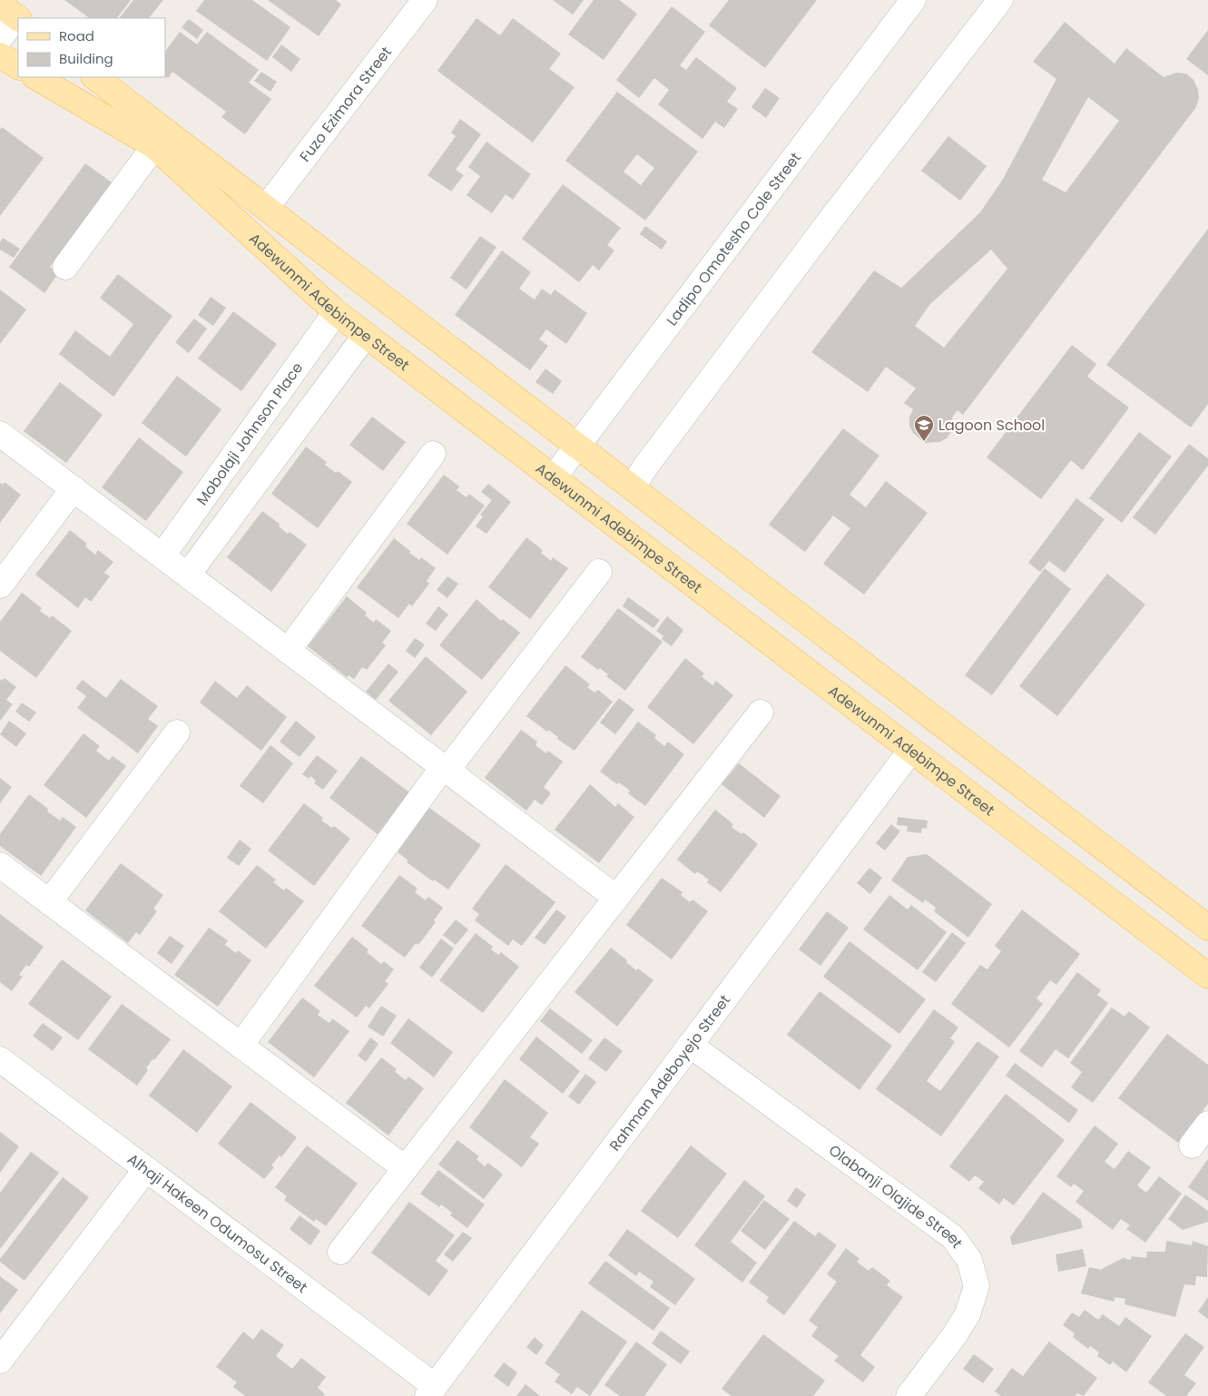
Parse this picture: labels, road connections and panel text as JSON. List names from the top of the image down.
{
  "streets": {
    "main road": ["Adewunmi Adebimpe Street"],
    "street": [
      "Fuzo Ezimora Street",
      "Ladipo Omotesho Cole Street",
      "Mobolaji Johnson Place",
      "Rahman Adeboyejo Street",
      "Olabanji Olajide Street",
      "Alhaji Hakeen Odumosu Street"
    ]
  },
  "crossings": [
    ["Fuzo Ezimora Street", "Adewunmi Adebimpe Street"],
    ["Ladipo Omotesho Cole Street", "Adewunmi Adebimpe Street"],
    ["Adewunmi Adebimpe Street", "Mobolaji Johnson Place"],
    ["Adewunmi Adebimpe Street", "Rahman Adeboyejo Street"],
    ["Rahman Adeboyejo Street", "Olabanji Olajide Street"],
    ["Rahman Adeboyejo Street", "Alhaji Hakeen Odumosu Street"]
  ],
  "places": {
    "school or university": ["Lagoon School"]
  },
  "legend": ["Road", "Building"]
}
